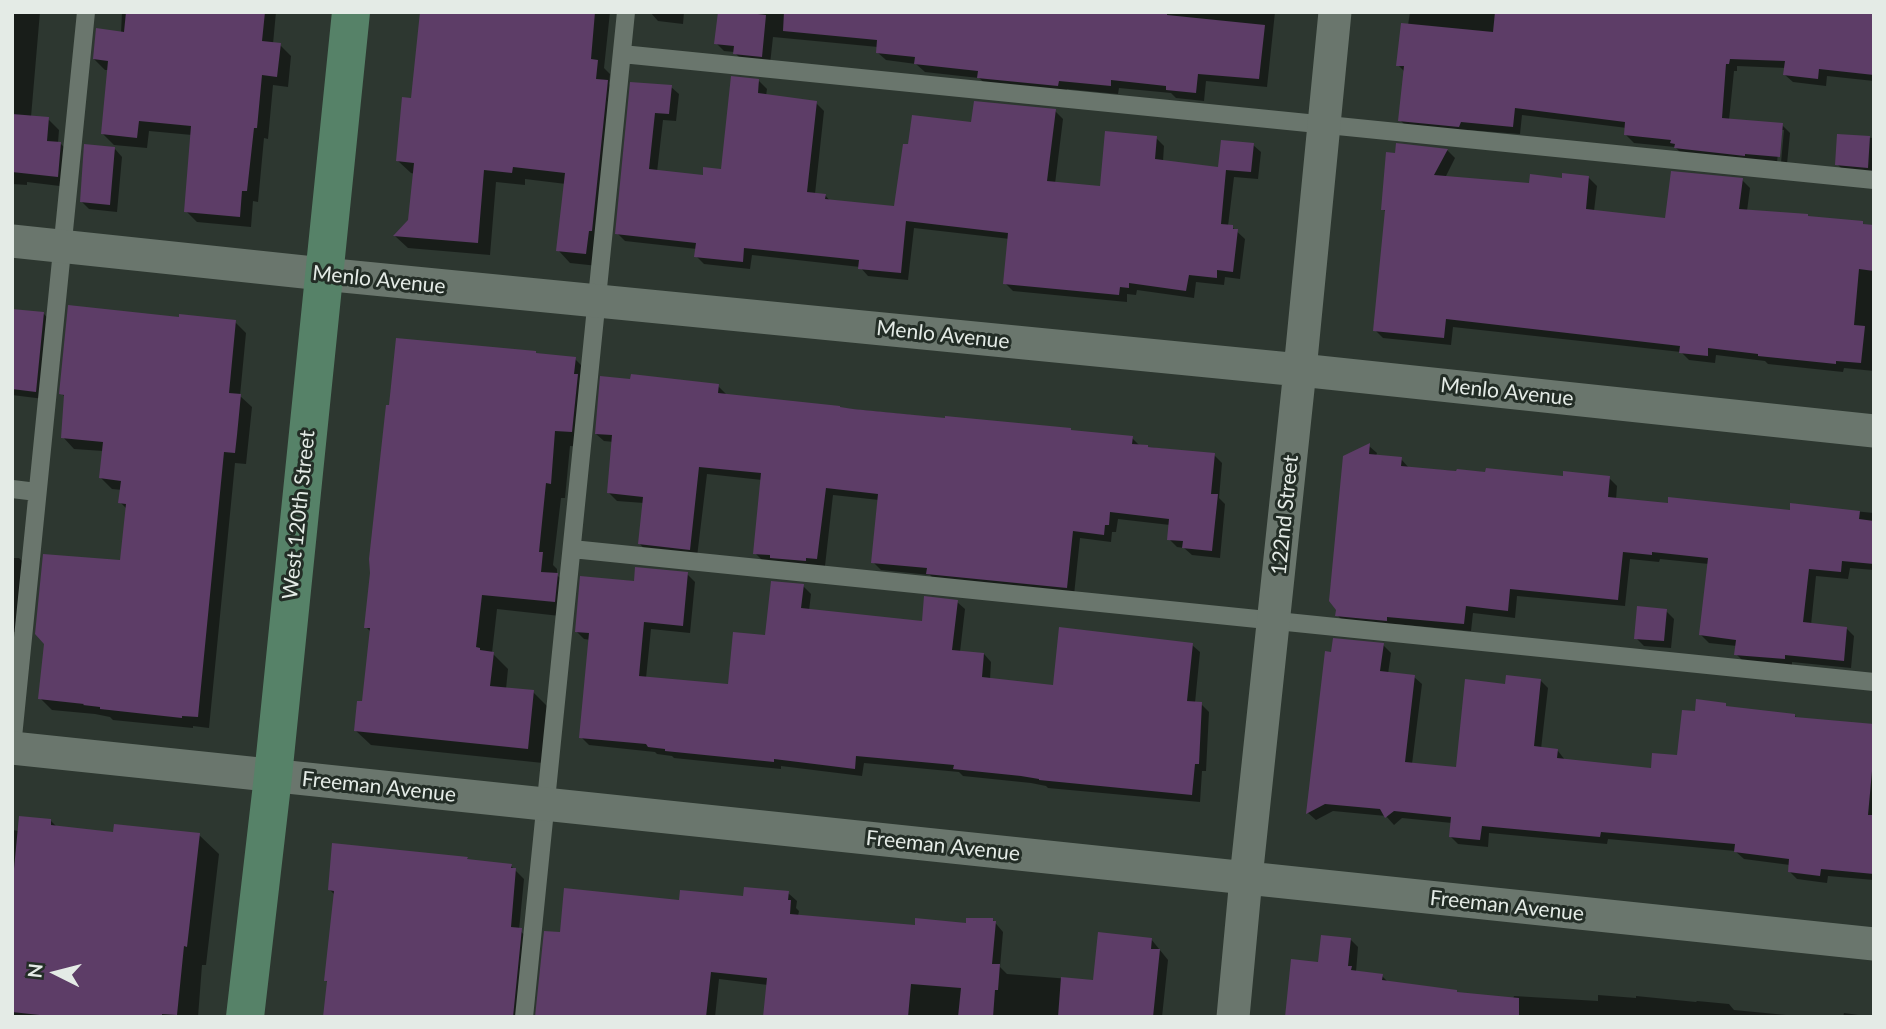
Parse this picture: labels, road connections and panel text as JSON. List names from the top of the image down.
{
  "streets": {
    "main road": ["West 120th Street"],
    "street": ["Menlo Avenue", "122nd Street", "Freeman Avenue"]
  },
  "crossings": [
    ["Menlo Avenue", "West 120th Street"],
    ["Menlo Avenue", "122nd Street"],
    ["West 120th Street", "Freeman Avenue"],
    ["122nd Street", "Freeman Avenue"]
  ],
  "north": "left"
}
